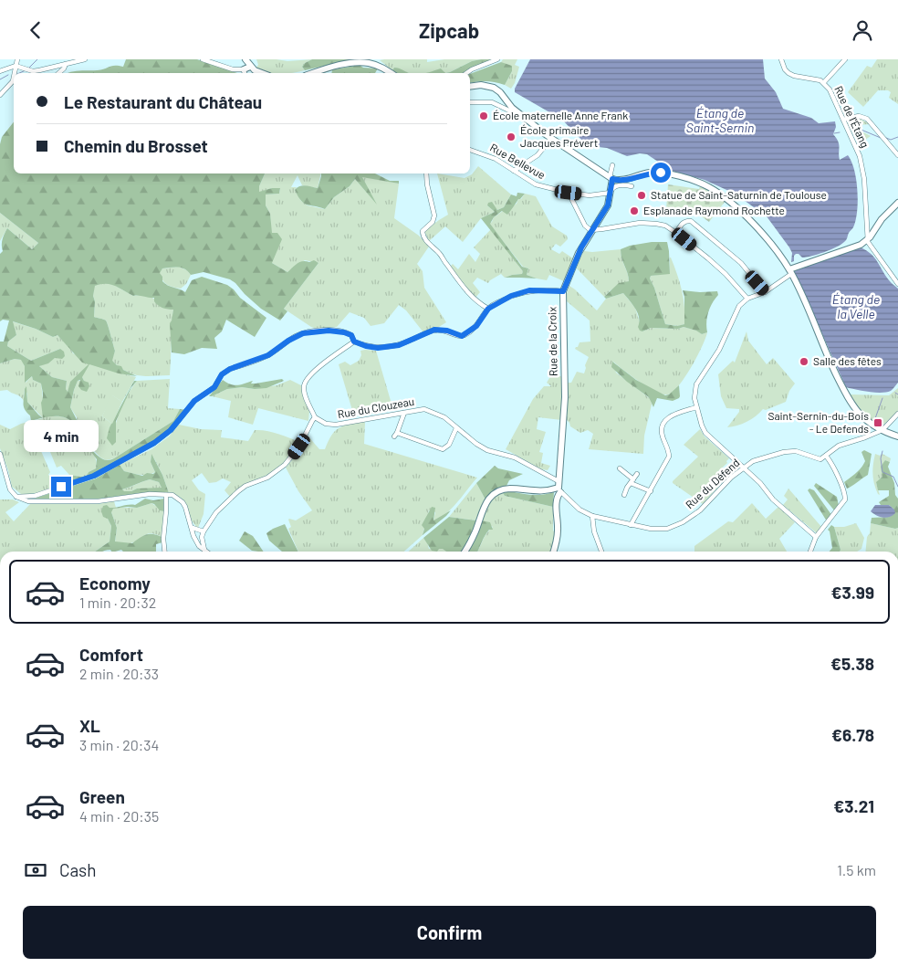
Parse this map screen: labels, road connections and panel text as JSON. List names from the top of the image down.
{
  "streets": {
    "street": [
      "Rue de l'Étang",
      "Rue Bellevue",
      "Rue de la Croix",
      "Rue du Clouzeau",
      "Rue du Défend"
    ]
  },
  "crossings": [
    ["Rue Bellevue", "Rue de la Croix"],
    ["Rue de la Croix", "Rue du Clouzeau"],
    ["Rue de la Croix", "Rue du Défend"],
    ["Rue du Clouzeau", "Rue du Défend"]
  ],
  "water": ["Étang de Saint-Sernin", "Étang de la Velle"],
  "places": {
    "other": [
      "École maternelle Anne Frank",
      "École primaire Jacques Prévert",
      "Statue de Saint-Saturnin de Toulouse",
      "Esplanade Raymond Rochette",
      "Salle des fêtes"
    ],
    "transit": ["Saint-Sernin-du-Bois - Le Defends"]
  },
  "page": {
    "header": "Zipcab",
    "banner": ["Le Restaurant du Château", "Chemin du Brosset"],
    "bubble": "4 min",
    "list": [
      {
        "name": "Economy",
        "note": "1 min · 20:32",
        "value": "€3.99"
      },
      {
        "name": "Comfort",
        "note": "2 min · 20:33",
        "value": "€5.38"
      },
      {
        "name": "XL",
        "note": "3 min · 20:34",
        "value": "€6.78"
      },
      {
        "name": "Green",
        "note": "4 min · 20:35",
        "value": "€3.21"
      }
    ],
    "pay": ["Cash", "1.5 km"],
    "buttons": "Confirm"
  }
}
